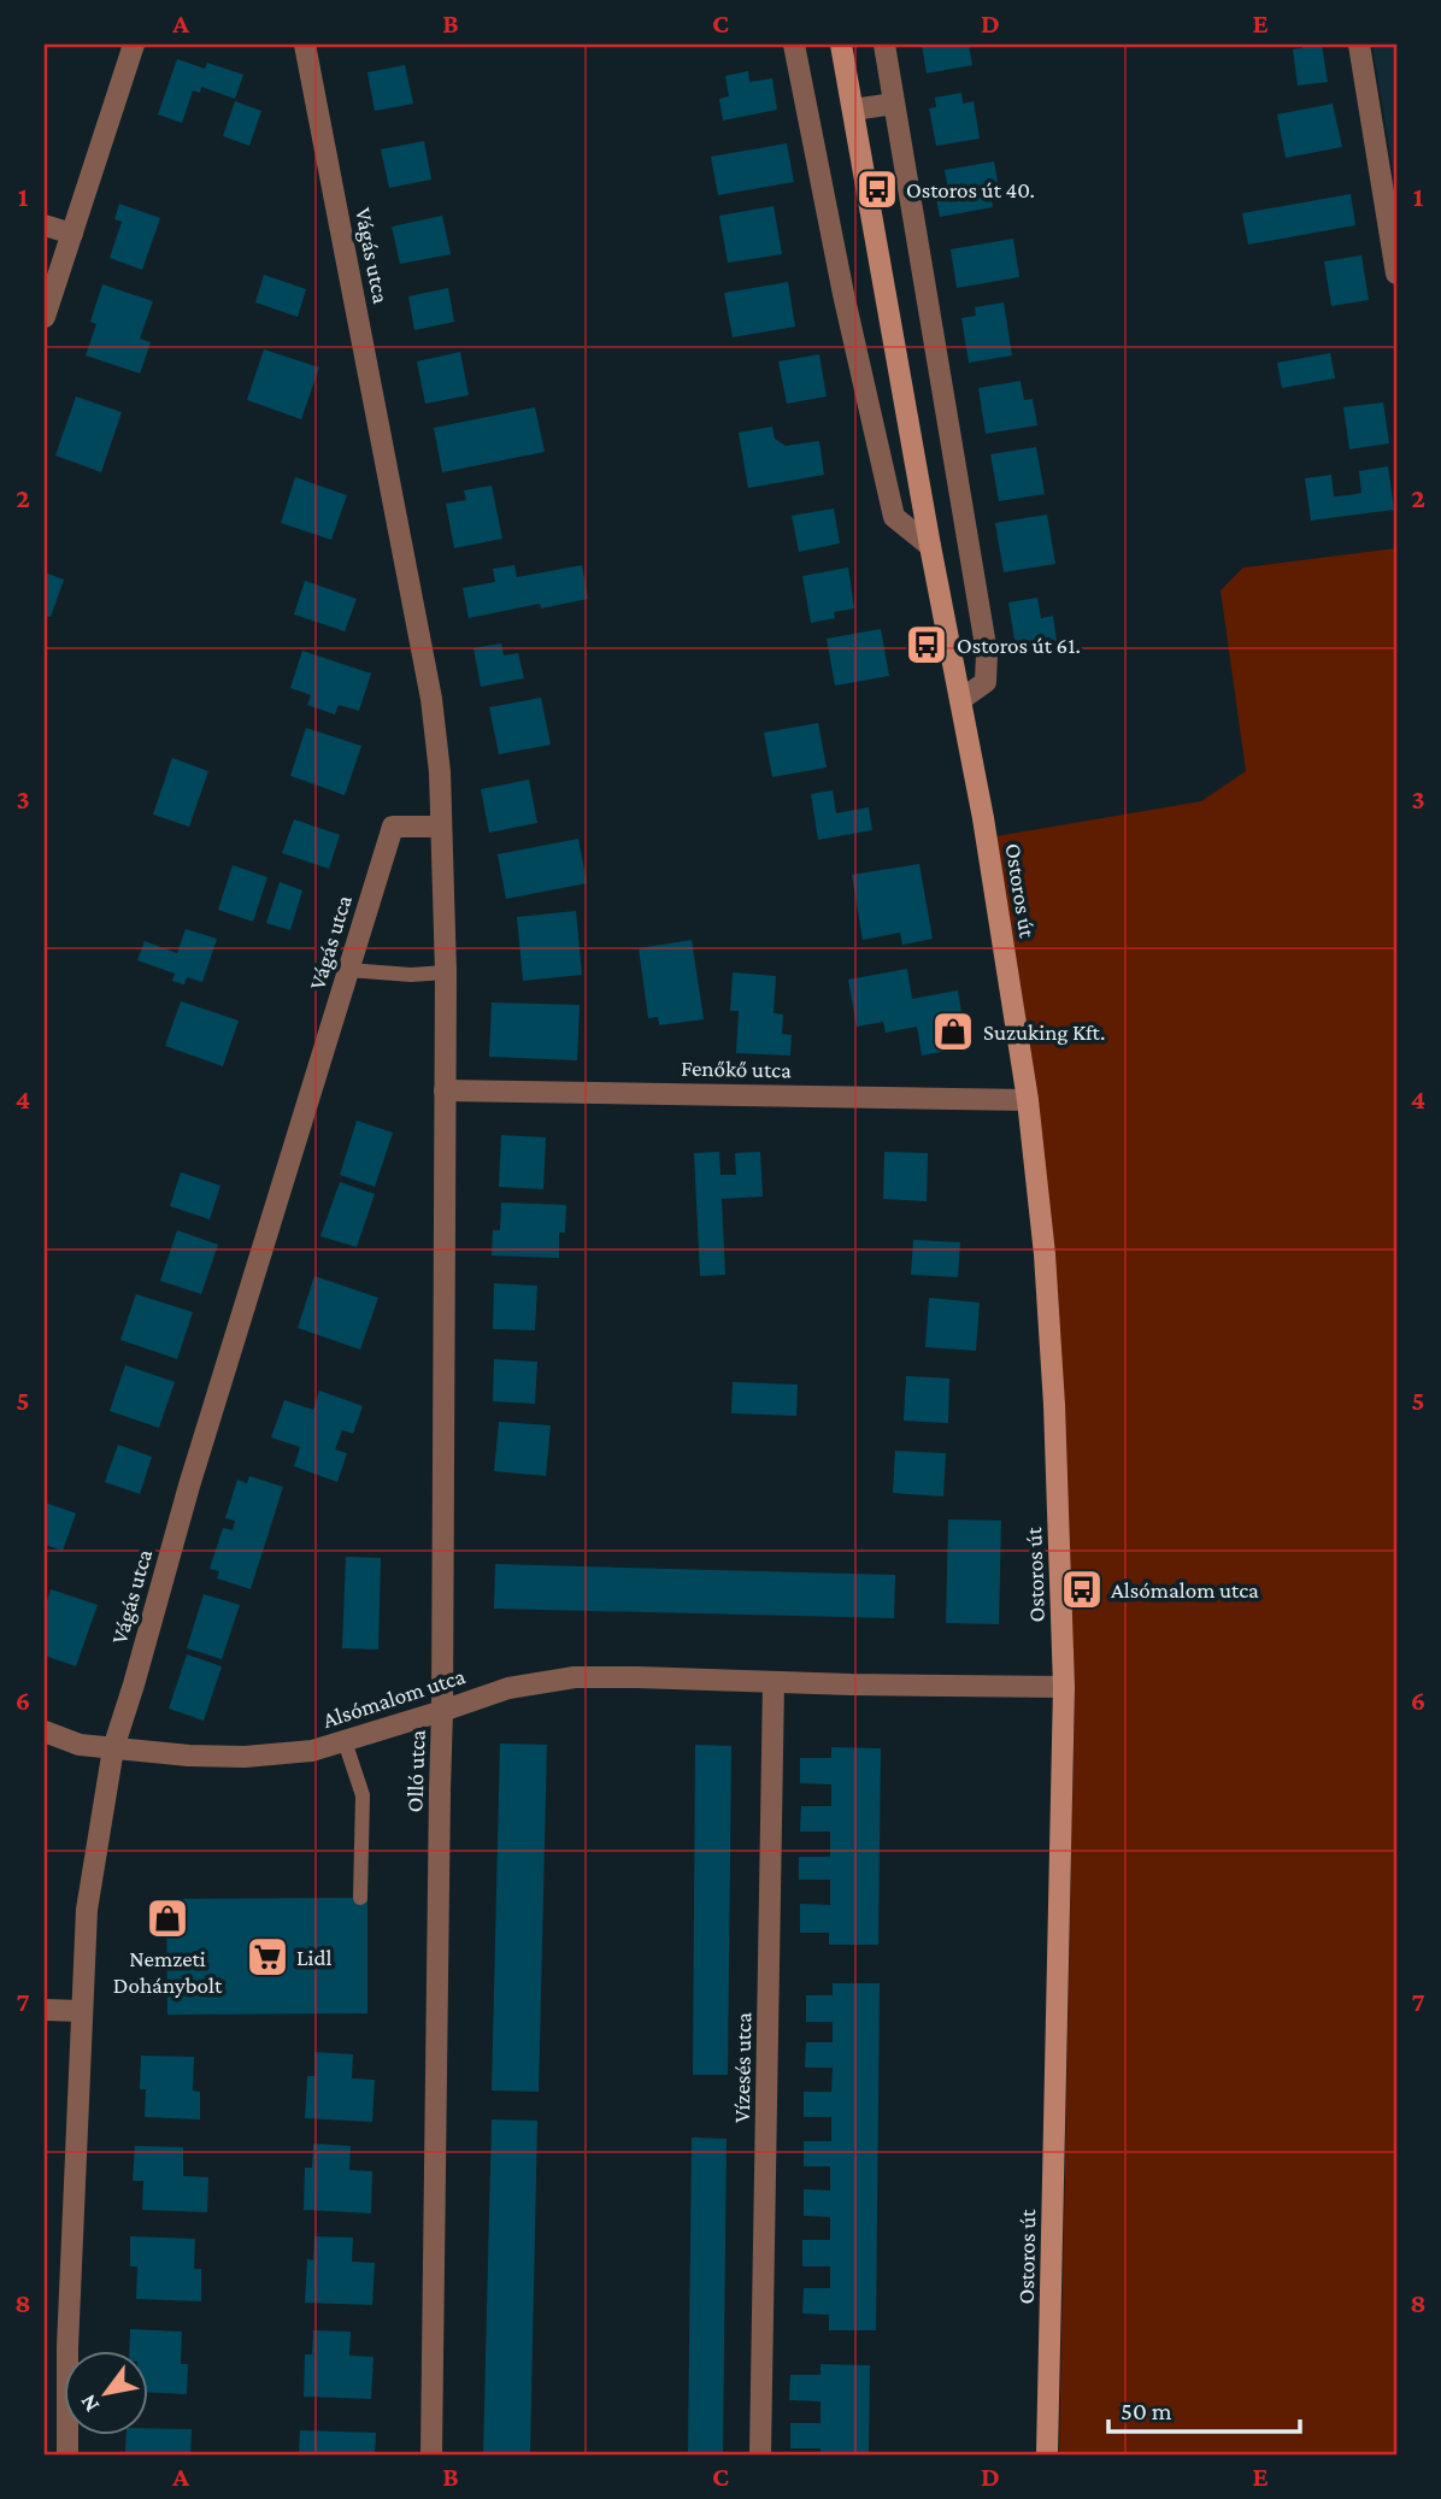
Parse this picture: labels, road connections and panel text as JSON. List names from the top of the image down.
{
  "streets": {
    "main road": ["Ostoros út"],
    "street": [
      "Vágás utca",
      "Fenőkő utca",
      "Alsómalom utca",
      "Olló utca",
      "Vízesés utca"
    ]
  },
  "crossings": [
    ["Vágás utca", "Fenőkő utca"],
    ["Vágás utca", "Alsómalom utca"],
    ["Vágás utca", "Olló utca"],
    ["Ostoros út", "Fenőkő utca"],
    ["Ostoros út", "Alsómalom utca"],
    ["Fenőkő utca", "Olló utca"],
    ["Alsómalom utca", "Olló utca"],
    ["Alsómalom utca", "Vízesés utca"]
  ],
  "places": {
    "bus stop": ["Ostoros út 40.", "Ostoros út 61.", "Alsómalom utca"],
    "shop": ["Suzuking Kft.", "Nemzeti Dohánybolt"],
    "supermarket": ["Lidl"]
  },
  "scale_bar": "50 m",
  "north": "bottom left",
  "grid": {
    "columns": [
      "A",
      "B",
      "C",
      "D",
      "E"
    ],
    "rows": [
      "1",
      "2",
      "3",
      "4",
      "5",
      "6",
      "7",
      "8"
    ]
  }
}
